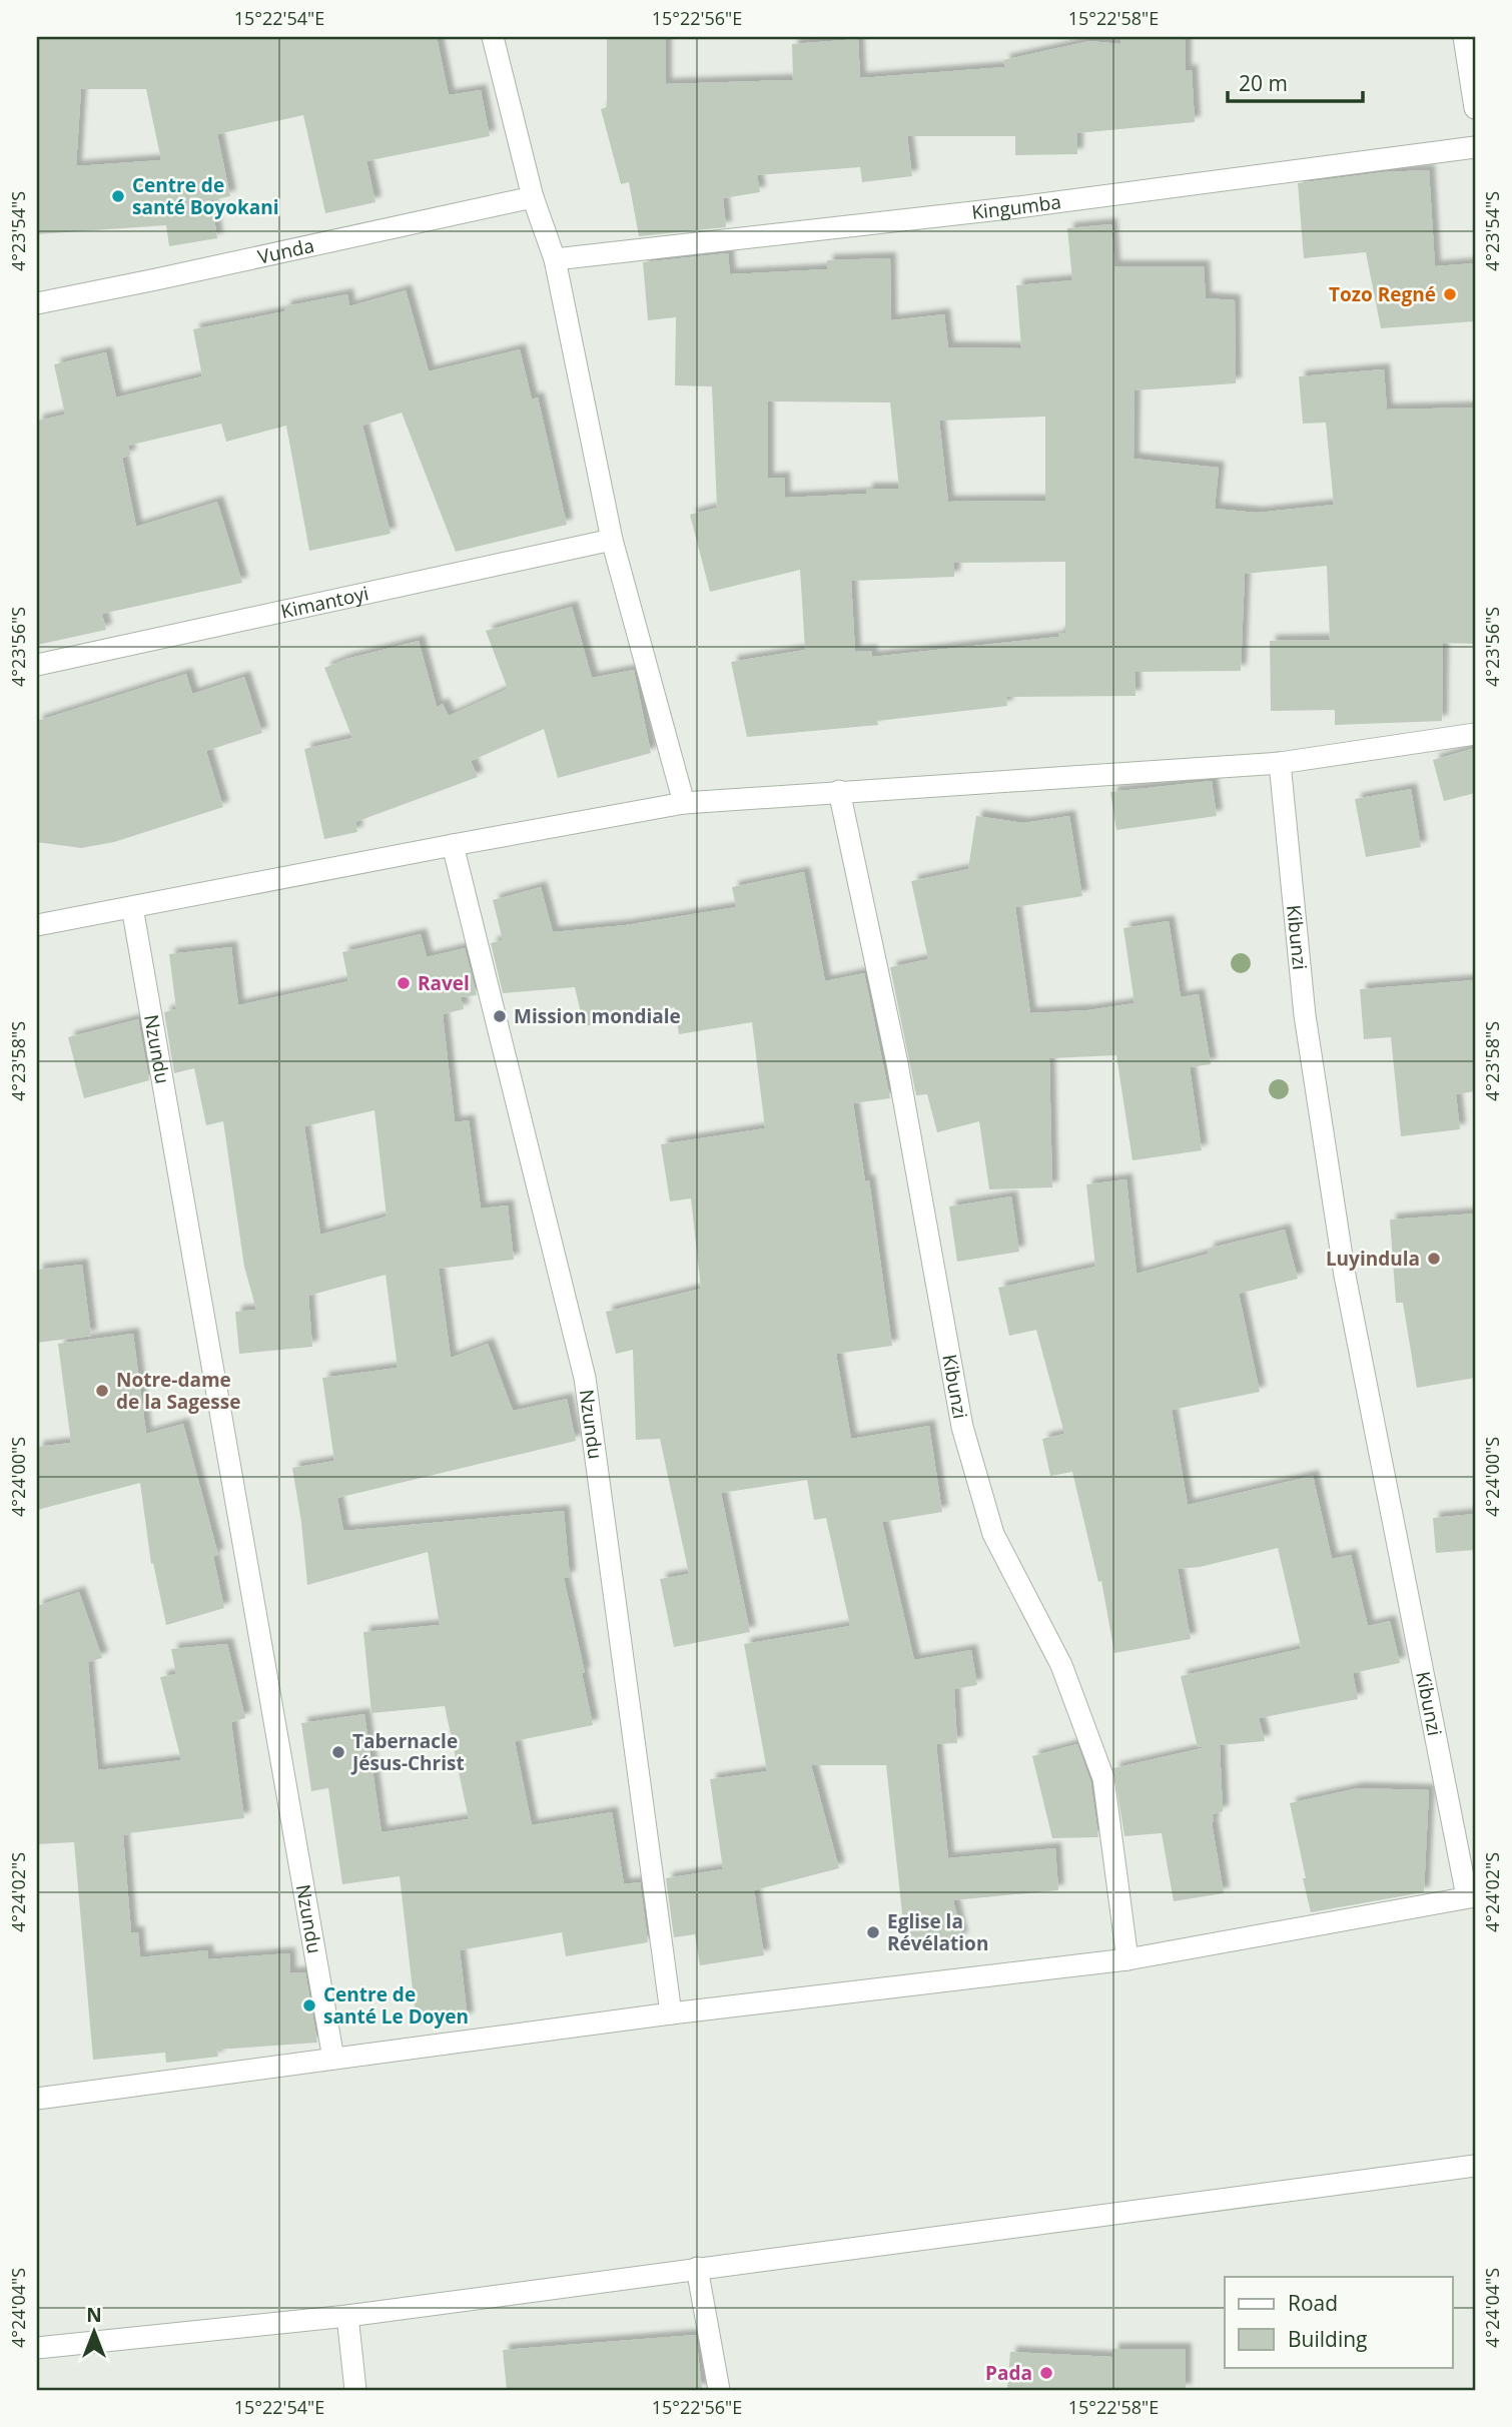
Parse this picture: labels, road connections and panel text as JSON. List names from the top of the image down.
{
  "streets": {
    "street": [
      "Kingumba",
      "Vunda",
      "Kimantoyi",
      "Kibunzi",
      "Nzundu"
    ]
  },
  "places": [
    "Centre de santé Boyokani",
    "Tozo Regné",
    "Ravel",
    "Mission mondiale",
    "Luyindula",
    "Notre-dame de la Sagesse",
    "Tabernacle Jésus-Christ",
    "Eglise la Révélation",
    "Centre de santé Le Doyen",
    "Pada"
  ],
  "legend": ["Road", "Building"],
  "scale_bar": "20 m",
  "north": "top",
  "coordinates": [
    "15°22'54\"E",
    "15°22'56\"E",
    "15°22'58\"E",
    "4°23'54\"S",
    "4°23'56\"S",
    "4°23'58\"S",
    "4°24'00\"S",
    "4°24'02\"S",
    "4°24'04\"S"
  ]
}
